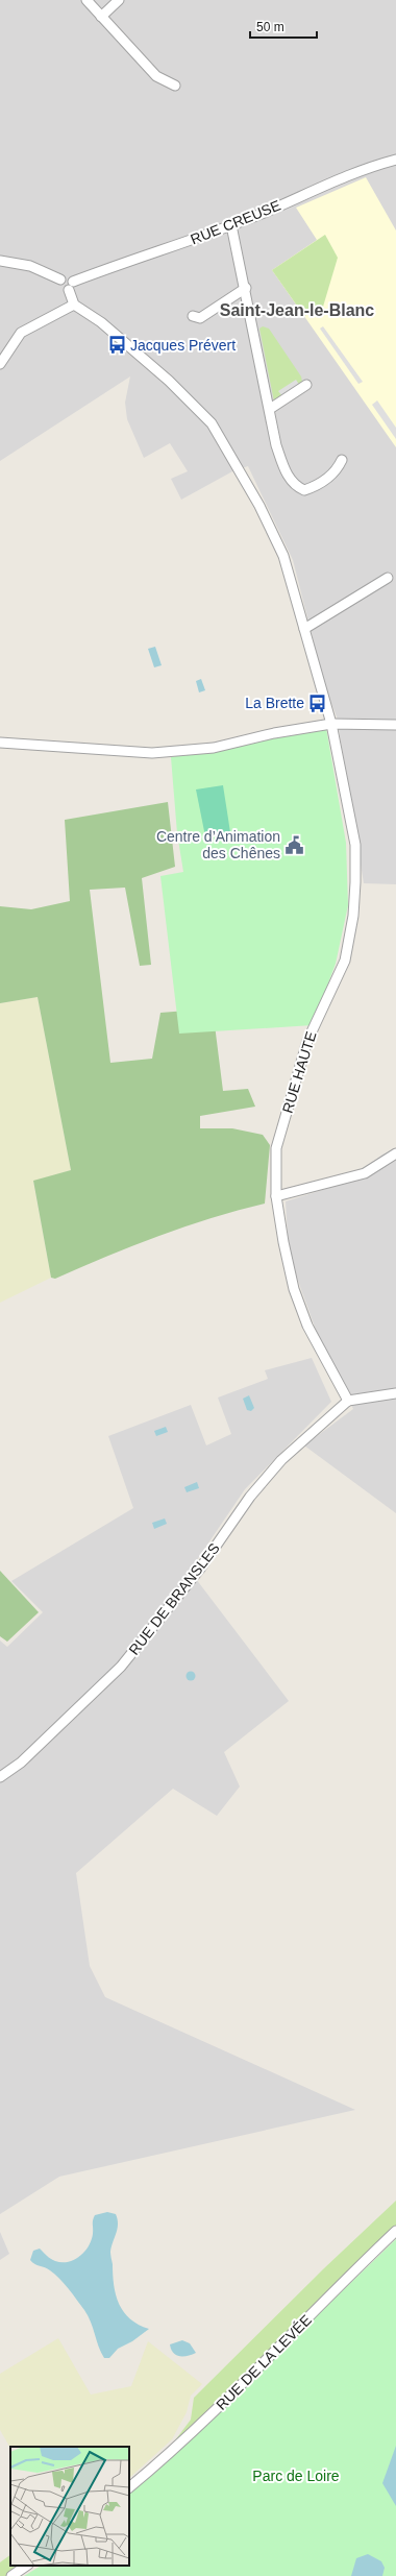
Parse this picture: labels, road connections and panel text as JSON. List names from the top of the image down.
{
  "streets": {
    "street": [
      "RUE CREUSE",
      "RUE HAUTE",
      "RUE DE BRANSLES",
      "RUE DE LA LEVÉE"
    ]
  },
  "crossings": [
    ["RUE HAUTE", "RUE DE BRANSLES"]
  ],
  "districts": ["Saint-Jean-le-Blanc"],
  "parks": ["Parc de Loire"],
  "places": {
    "bus stop": ["Jacques Prévert", "La Brette"],
    "public building": ["Centre d’Animation des Chênes"]
  },
  "scale_bar": "50 m"
}
